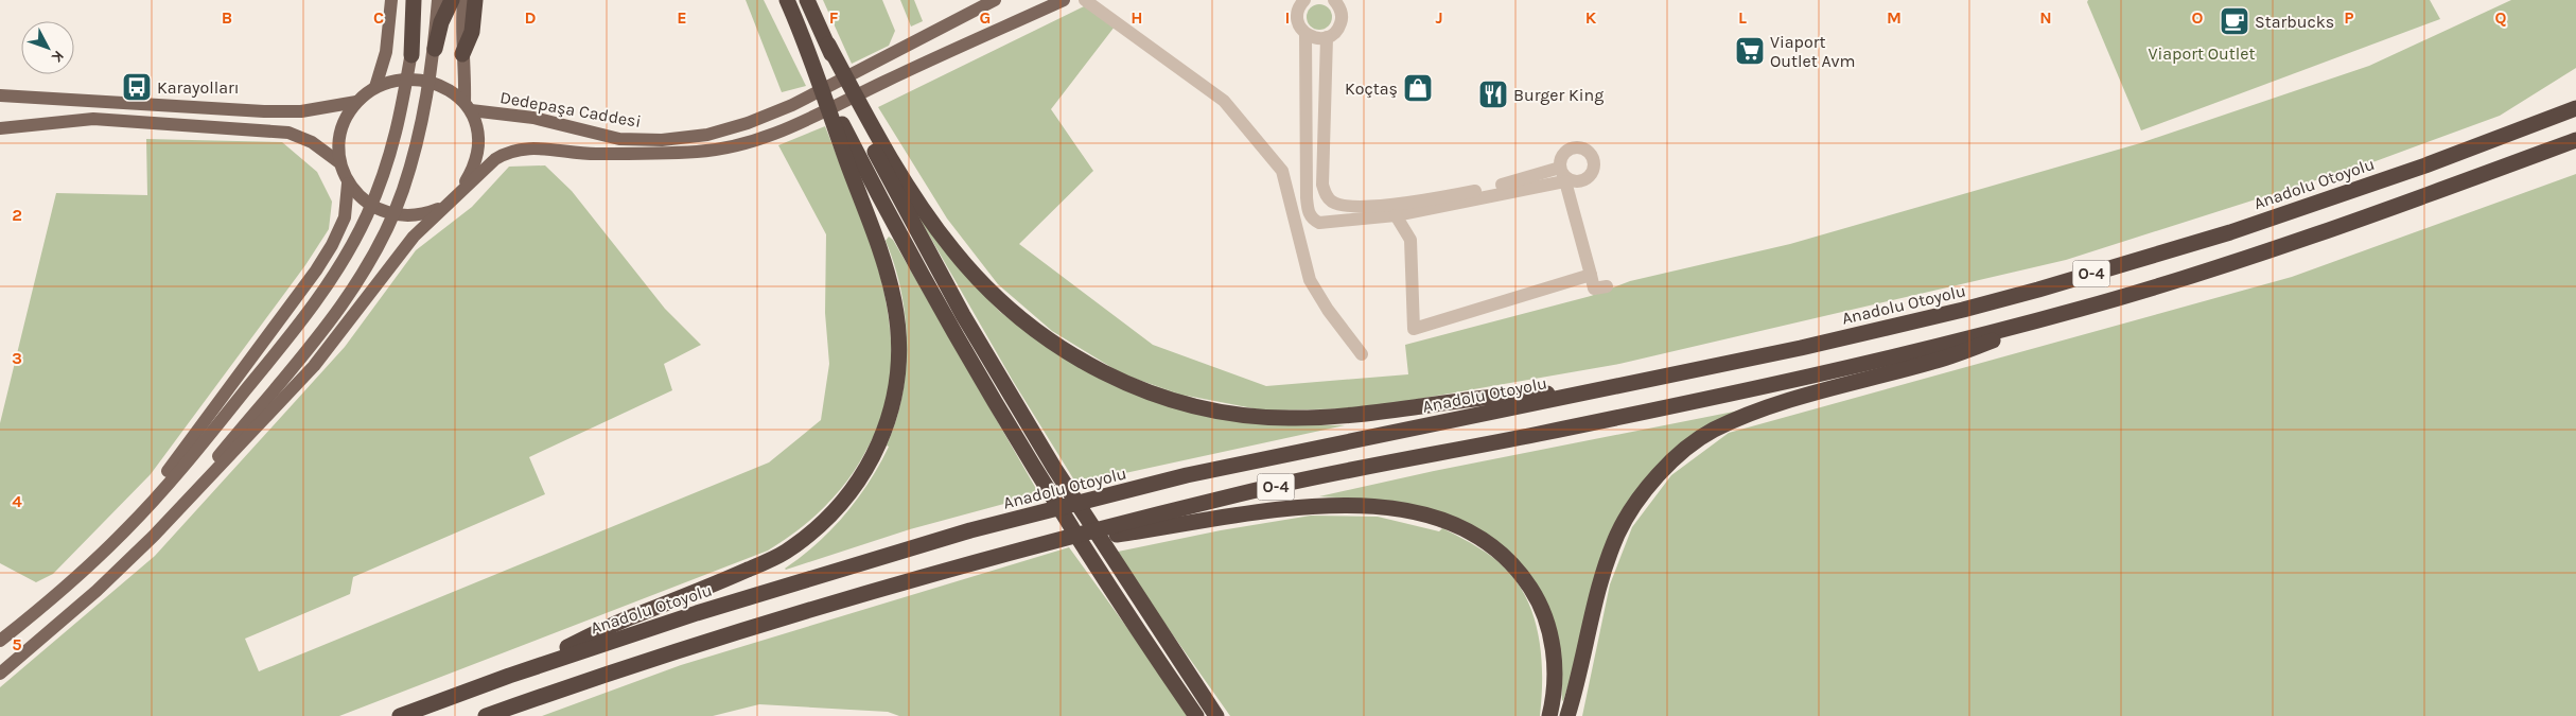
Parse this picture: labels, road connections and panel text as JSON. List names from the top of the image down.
{
  "streets": {
    "highway": ["Anadolu Otoyolu", "O-4"],
    "main road": ["Dedepaşa Caddesi"]
  },
  "parks": ["Viaport Outlet"],
  "places": {
    "cafe": ["Starbucks"],
    "supermarket": ["Viaport Outlet Avm"],
    "bus stop": ["Karayolları"],
    "shop": ["Koçtaş"],
    "restaurant": ["Burger King"]
  },
  "north": "bottom right",
  "grid": {
    "columns": [
      "B",
      "C",
      "D",
      "E",
      "F",
      "G",
      "H",
      "I",
      "J",
      "K",
      "L",
      "M",
      "N",
      "O",
      "P",
      "Q"
    ],
    "rows": [
      "2",
      "3",
      "4",
      "5"
    ]
  }
}
